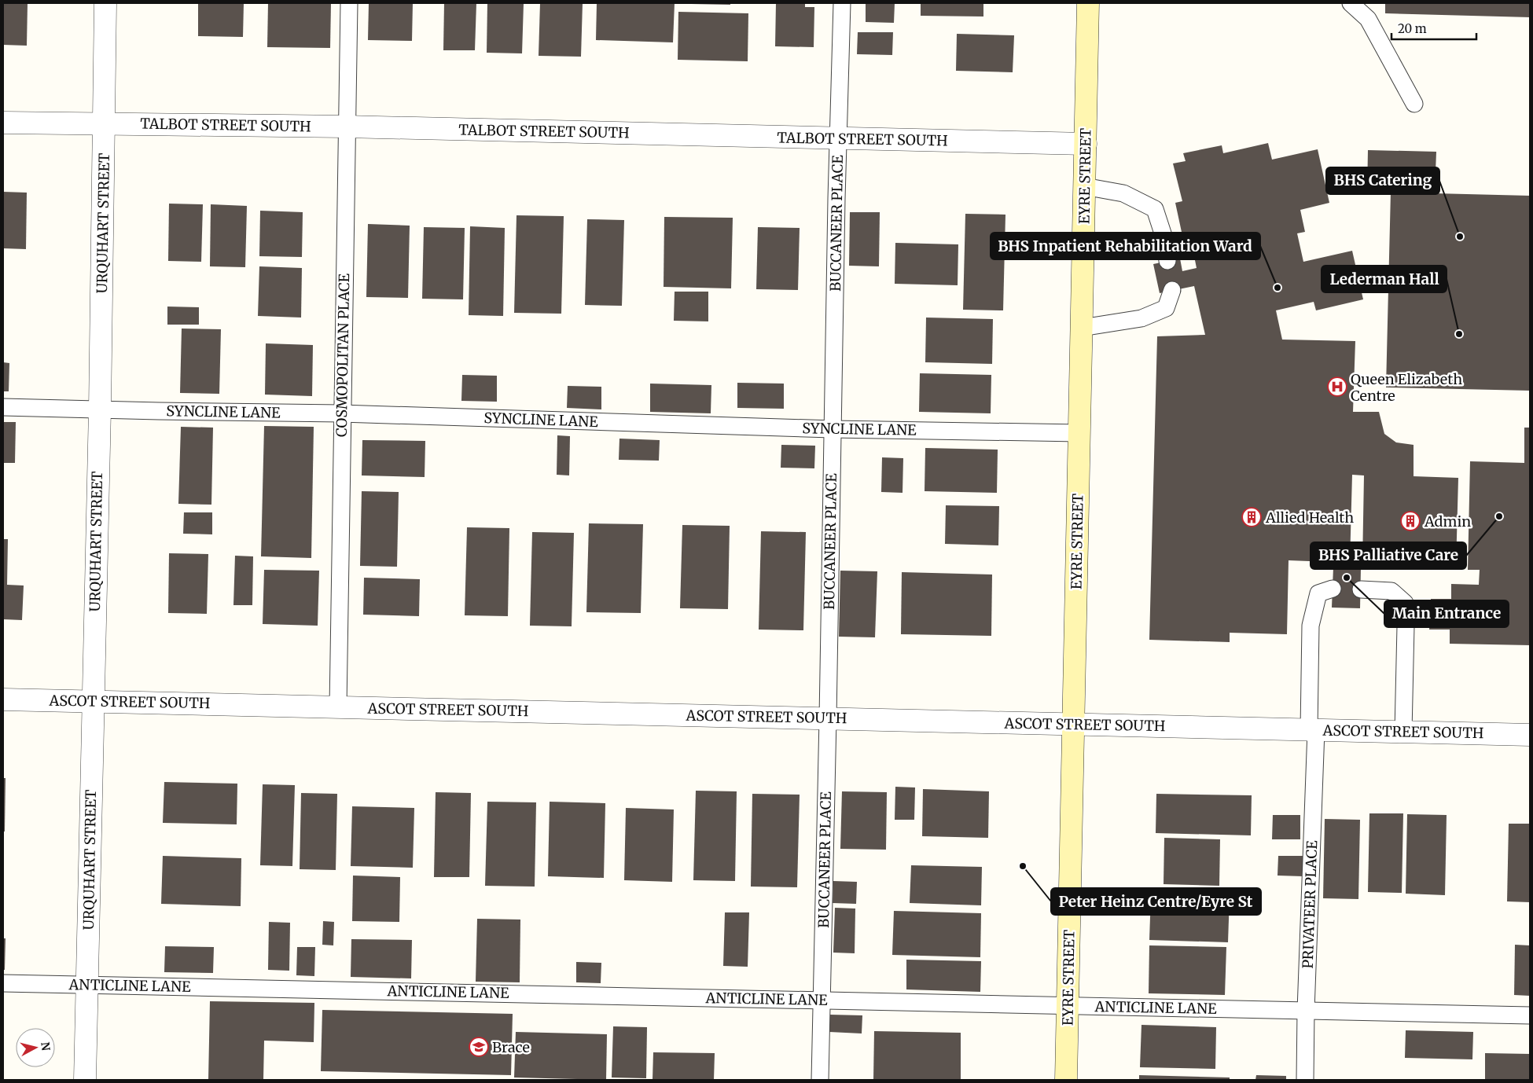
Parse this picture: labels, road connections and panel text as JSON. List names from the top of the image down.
{
  "streets": {
    "main road": ["EYRE STREET"],
    "street": ["TALBOT STREET SOUTH", "URQUHART STREET", "ASCOT STREET SOUTH"],
    "lane": [
      "BUCCANEER PLACE",
      "COSMOPOLITAN PLACE",
      "SYNCLINE LANE",
      "PRIVATEER PLACE",
      "ANTICLINE LANE"
    ]
  },
  "crossings": [
    ["TALBOT STREET SOUTH", "EYRE STREET"],
    ["TALBOT STREET SOUTH", "URQUHART STREET"],
    ["TALBOT STREET SOUTH", "BUCCANEER PLACE"],
    ["TALBOT STREET SOUTH", "COSMOPOLITAN PLACE"],
    ["EYRE STREET", "SYNCLINE LANE"],
    ["EYRE STREET", "ASCOT STREET SOUTH"],
    ["EYRE STREET", "ANTICLINE LANE"],
    ["URQUHART STREET", "SYNCLINE LANE"],
    ["URQUHART STREET", "ASCOT STREET SOUTH"],
    ["URQUHART STREET", "ANTICLINE LANE"],
    ["BUCCANEER PLACE", "SYNCLINE LANE"],
    ["BUCCANEER PLACE", "ASCOT STREET SOUTH"],
    ["BUCCANEER PLACE", "ANTICLINE LANE"],
    ["COSMOPOLITAN PLACE", "SYNCLINE LANE"],
    ["COSMOPOLITAN PLACE", "ASCOT STREET SOUTH"],
    ["ASCOT STREET SOUTH", "PRIVATEER PLACE"],
    ["PRIVATEER PLACE", "ANTICLINE LANE"]
  ],
  "places": {
    "other": [
      "BHS Catering",
      "BHS Inpatient Rehabilitation Ward",
      "Lederman Hall",
      "BHS Palliative Care",
      "Main Entrance",
      "Peter Heinz Centre/Eyre St"
    ],
    "hospital": ["Queen Elizabeth Centre"],
    "building": ["Allied Health", "Admin"],
    "school or university": ["Brace"]
  },
  "scale_bar": "20 m",
  "north": "right"
}
